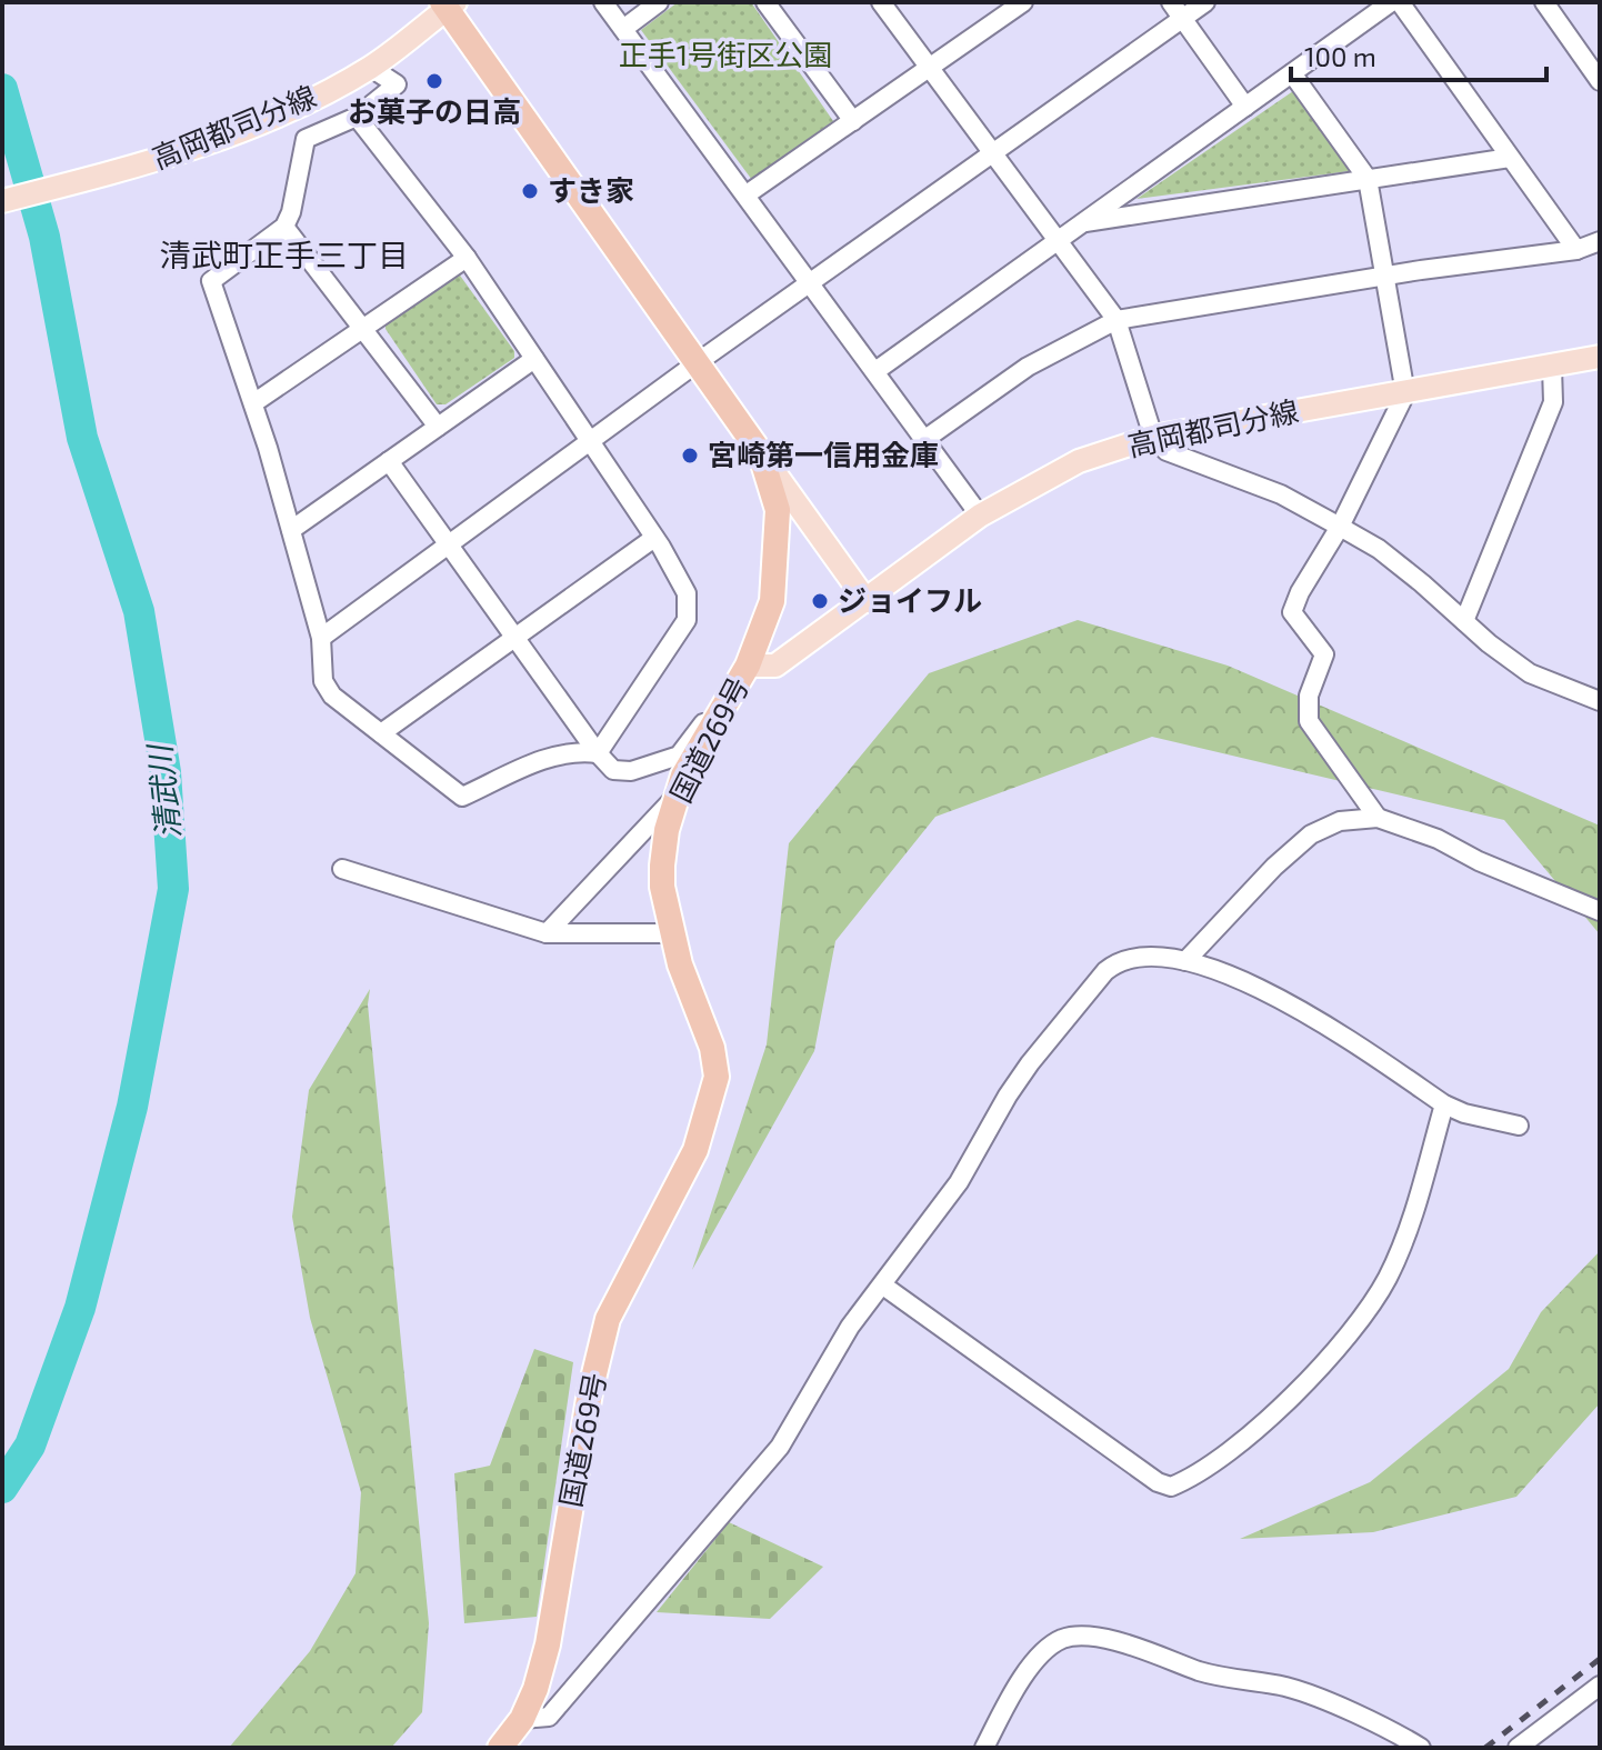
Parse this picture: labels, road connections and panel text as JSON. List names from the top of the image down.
{
  "streets": {
    "highway": ["国道269号"],
    "main road": ["高岡都司分線"]
  },
  "crossings": [
    ["高岡都司分線", "国道269号"]
  ],
  "districts": ["清武町正手三丁目"],
  "water": ["清武川"],
  "parks": ["正手1号街区公園"],
  "places": [
    "お菓子の日高",
    "すき家",
    "宮崎第一信用金庫",
    "ジョイフル"
  ],
  "scale_bar": "100 m"
}
